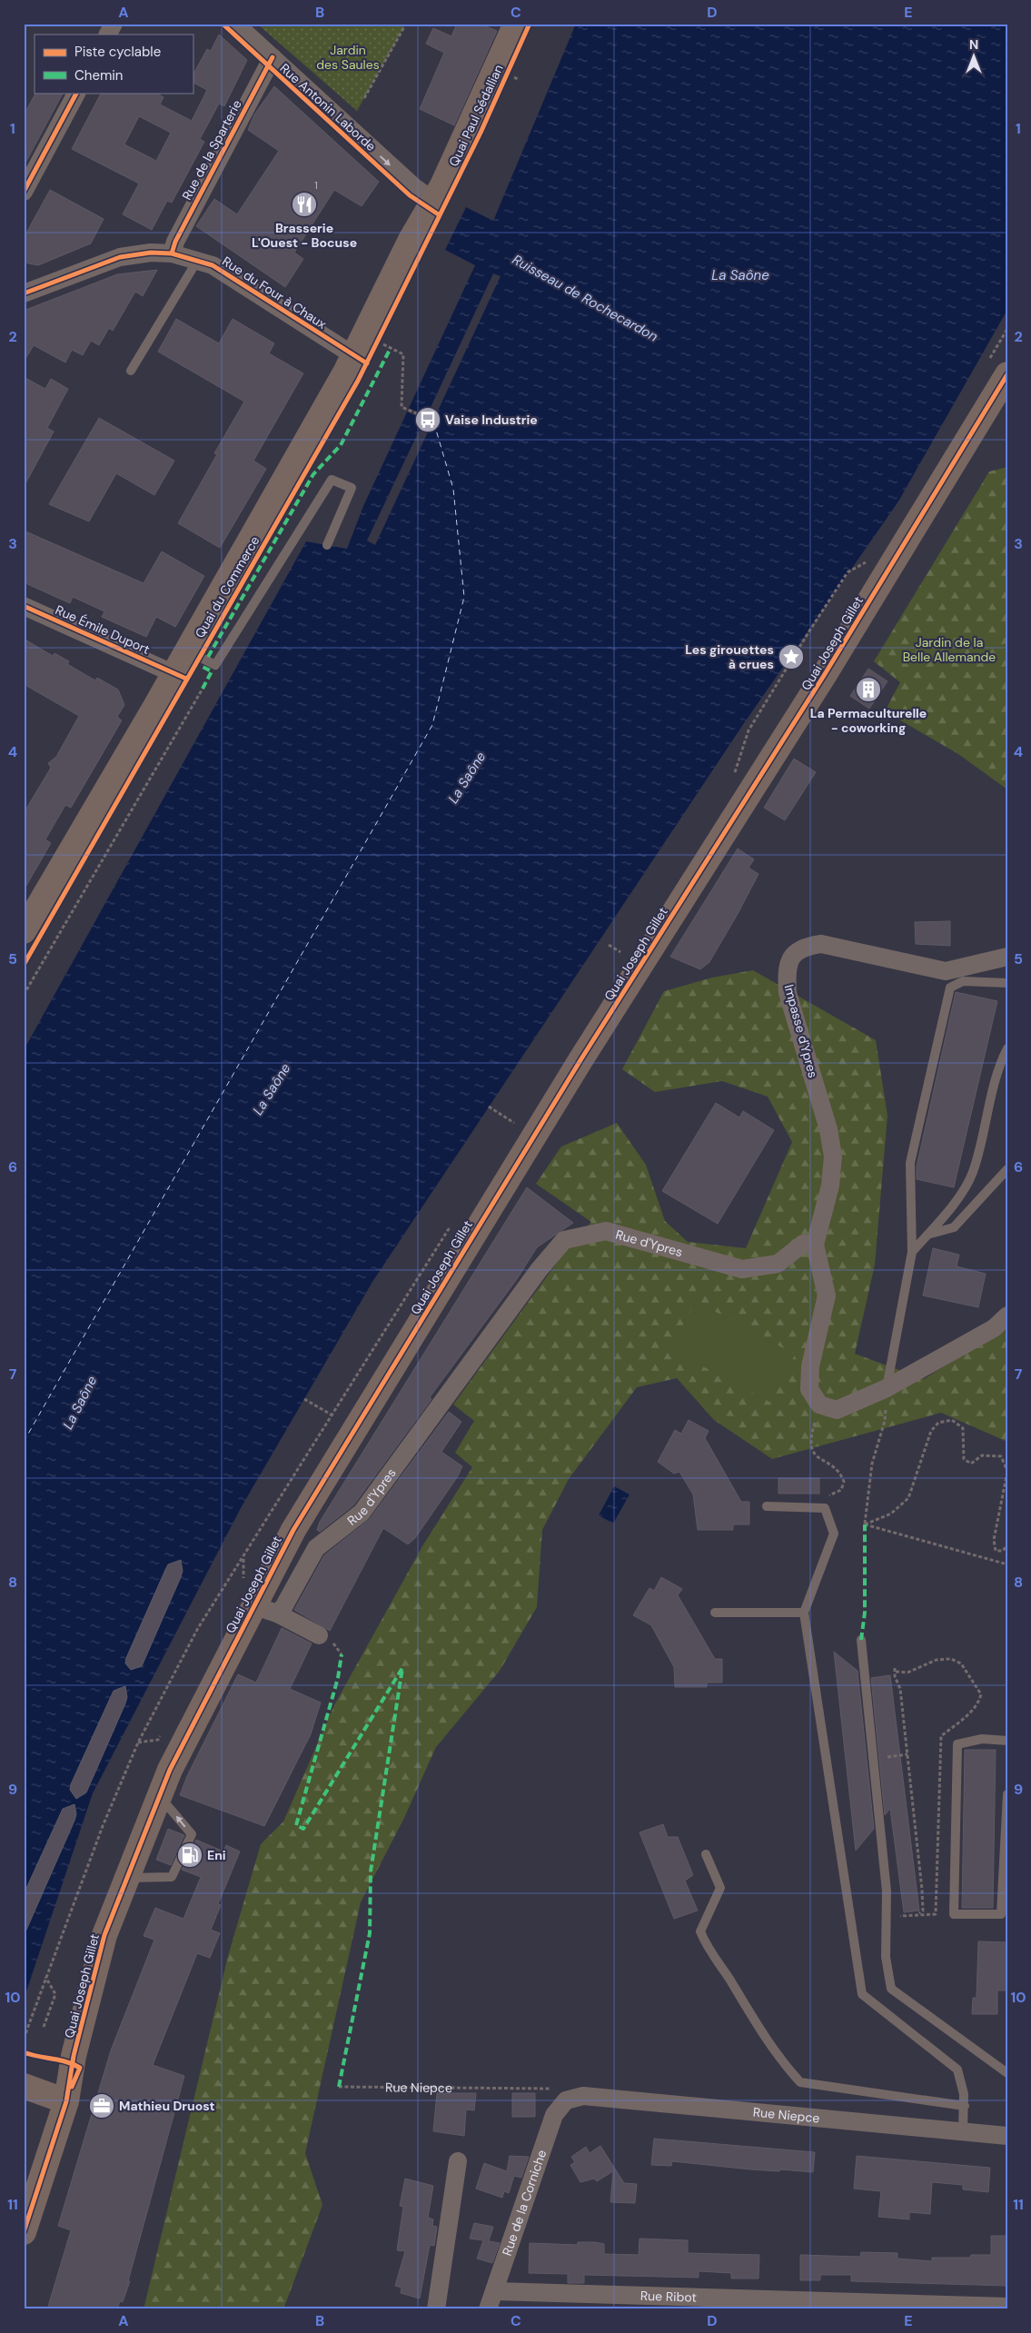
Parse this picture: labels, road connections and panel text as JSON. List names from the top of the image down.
{
  "streets": {
    "main road": ["Quai Paul Sédallian", "Quai du Commerce", "Quai Joseph Gillet"],
    "street": [
      "Rue Antonin Laborde",
      "Rue de la Sparterie",
      "Rue du Four à Chaux",
      "Rue Émile Duport",
      "Impasse d'Ypres",
      "Rue d'Ypres",
      "Rue Niepce",
      "Rue de la Corniche",
      "Rue Ribot"
    ]
  },
  "crossings": [
    ["Rue Antonin Laborde", "Quai Paul Sédallian"],
    ["Rue Antonin Laborde", "Rue de la Sparterie"],
    ["Rue Antonin Laborde", "Quai du Commerce"],
    ["Quai Paul Sédallian", "Quai du Commerce"],
    ["Rue de la Sparterie", "Rue du Four à Chaux"],
    ["Rue du Four à Chaux", "Quai du Commerce"],
    ["Quai du Commerce", "Rue Émile Duport"],
    ["Quai Joseph Gillet", "Rue d'Ypres"],
    ["Impasse d'Ypres", "Rue d'Ypres"],
    ["Rue Niepce", "Rue de la Corniche"],
    ["Rue de la Corniche", "Rue Ribot"]
  ],
  "one_way": ["Rue Antonin Laborde"],
  "water": ["La Saône", "Ruisseau de Rochecardon"],
  "parks": ["Jardin des Saules", "Jardin de la Belle Allemande"],
  "places": {
    "restaurant": ["Brasserie L'Ouest - Bocuse"],
    "bus stop": ["Vaise Industrie"],
    "place": ["Les girouettes à crues"],
    "building": ["La Permaculturelle - coworking"],
    "fuel station": ["Eni"],
    "office": ["Mathieu Druost"]
  },
  "house_numbers": ["1"],
  "legend": ["Piste cyclable", "Chemin"],
  "north": "top",
  "grid": {
    "columns": [
      "A",
      "B",
      "C",
      "D",
      "E"
    ],
    "rows": [
      "1",
      "2",
      "3",
      "4",
      "5",
      "6",
      "7",
      "8",
      "9",
      "10",
      "11"
    ]
  }
}
